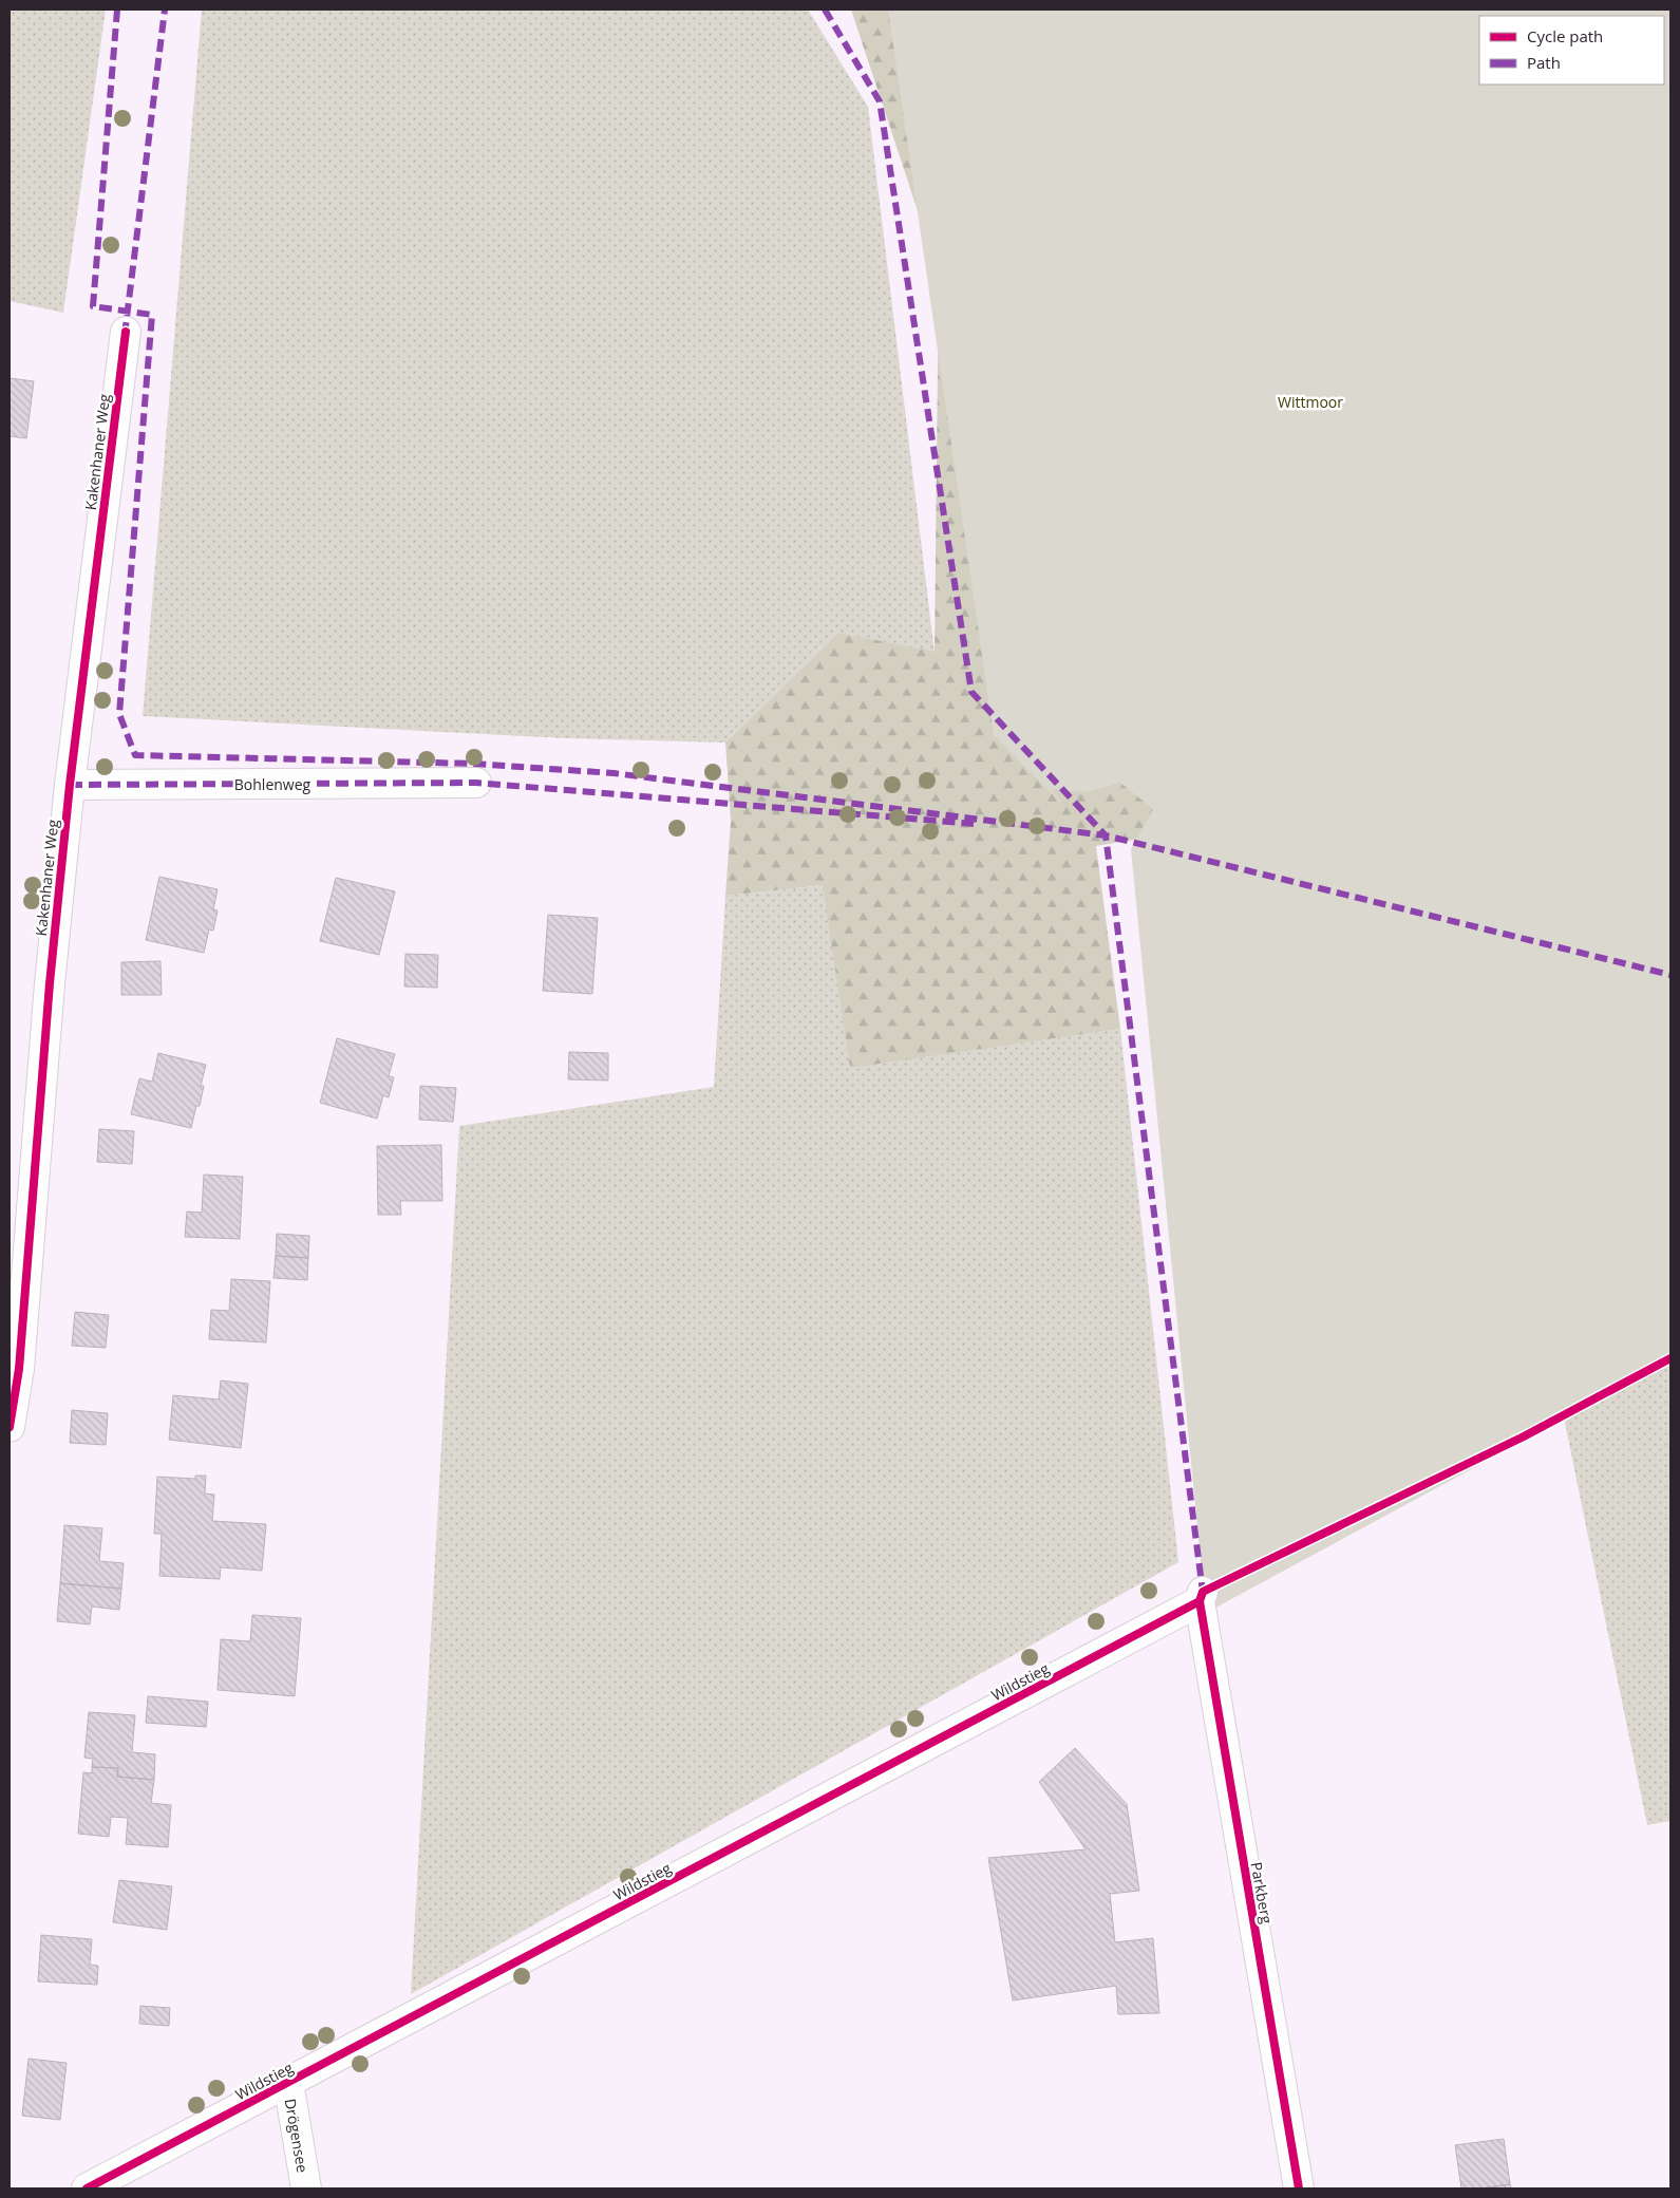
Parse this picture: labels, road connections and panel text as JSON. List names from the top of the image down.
{
  "streets": {
    "street": [
      "Kakenhaner Weg",
      "Bohlenweg",
      "Wildstieg",
      "Parkberg",
      "Drögensee"
    ]
  },
  "crossings": [
    ["Kakenhaner Weg", "Bohlenweg"],
    ["Wildstieg", "Parkberg"],
    ["Wildstieg", "Drögensee"]
  ],
  "parks": ["Wittmoor"],
  "legend": ["Cycle path", "Path"]
}
